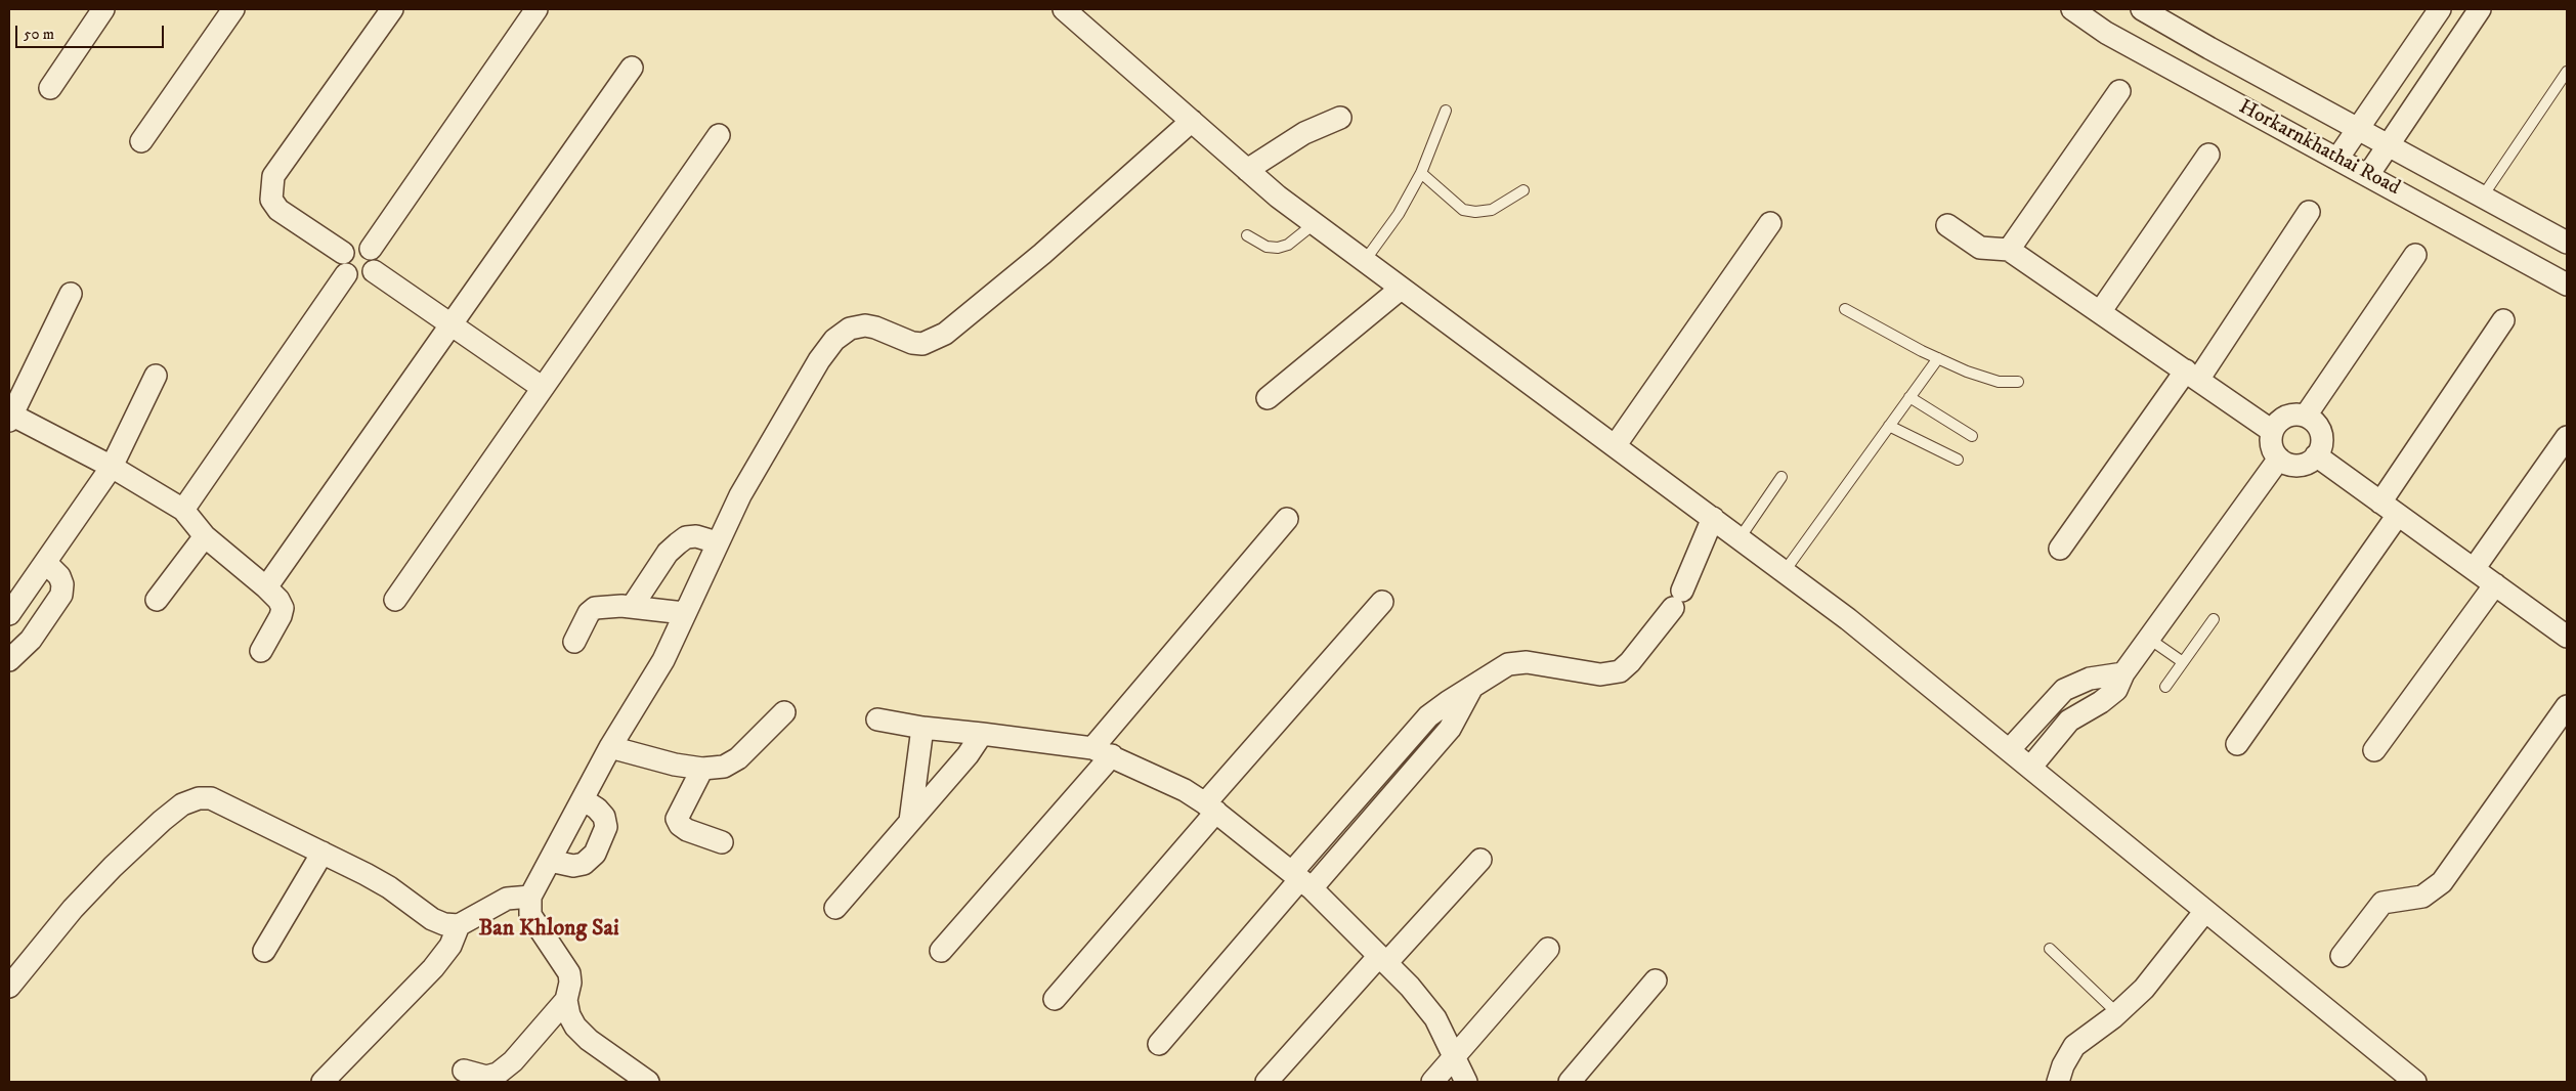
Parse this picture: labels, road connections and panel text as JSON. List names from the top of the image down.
{
  "streets": {
    "street": ["Horkarnkhathai Road"]
  },
  "districts": ["Ban Khlong Sai"],
  "scale_bar": "50 m"
}
